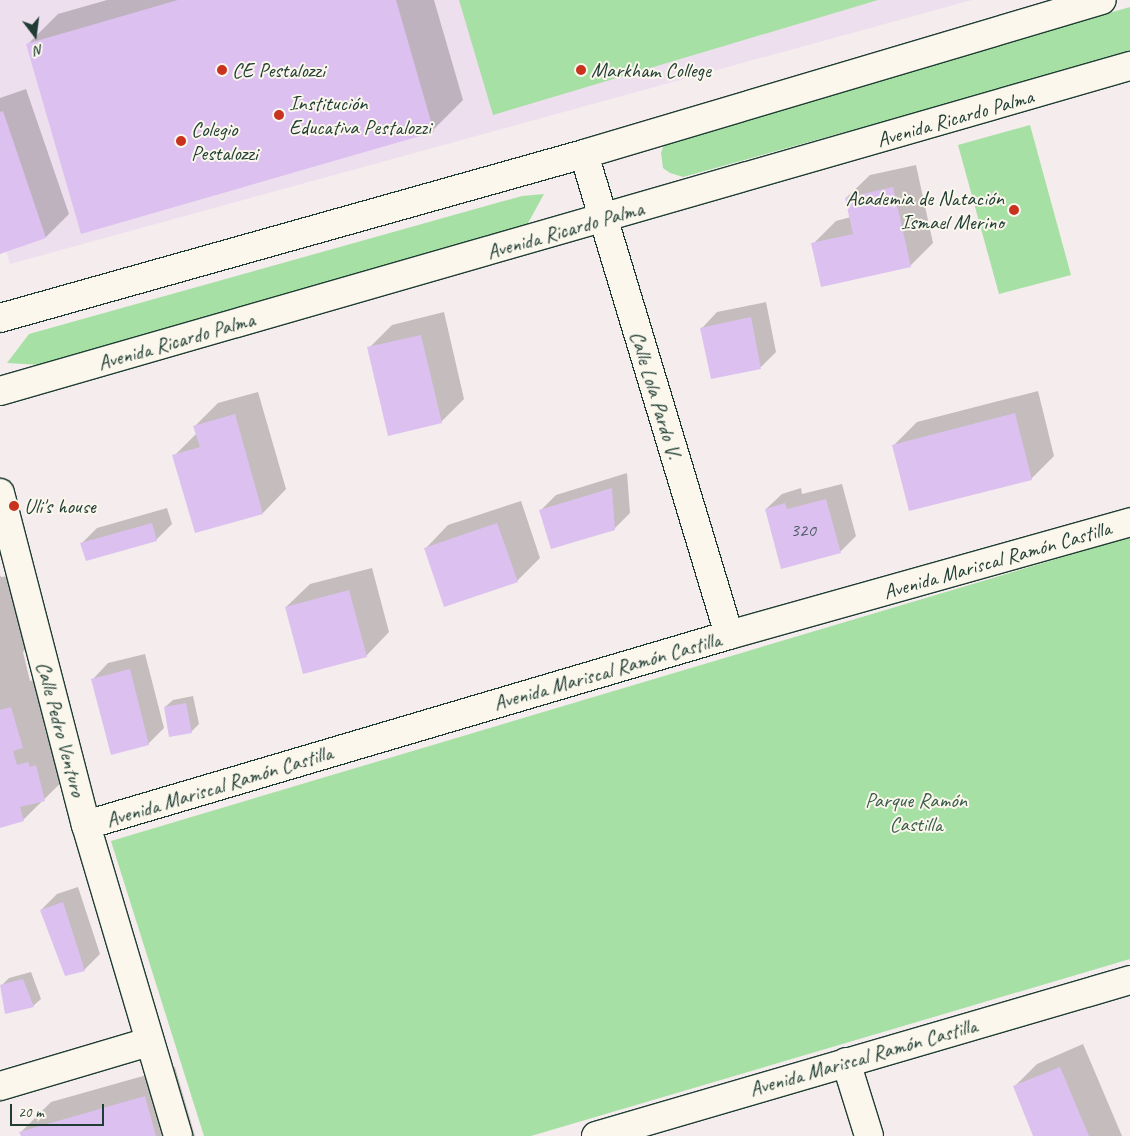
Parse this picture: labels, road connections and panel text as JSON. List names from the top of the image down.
{
  "streets": {
    "street": [
      "Avenida Ricardo Palma",
      "Calle Lola Pardo V.",
      "Avenida Mariscal Ramón Castilla",
      "Calle Pedro Venturo"
    ]
  },
  "crossings": [
    ["Avenida Ricardo Palma", "Calle Lola Pardo V."],
    ["Calle Lola Pardo V.", "Avenida Mariscal Ramón Castilla"],
    ["Avenida Mariscal Ramón Castilla", "Calle Pedro Venturo"]
  ],
  "parks": ["Parque Ramón Castilla"],
  "places": [
    "CE Pestalozzi",
    "Markham College",
    "Institución Educativa Pestalozzi",
    "Colegio Pestalozzi",
    "Academia de Natación Ismael Merino",
    "Uli's house"
  ],
  "house_numbers": ["320"],
  "scale_bar": "20 m",
  "north": "bottom"
}
